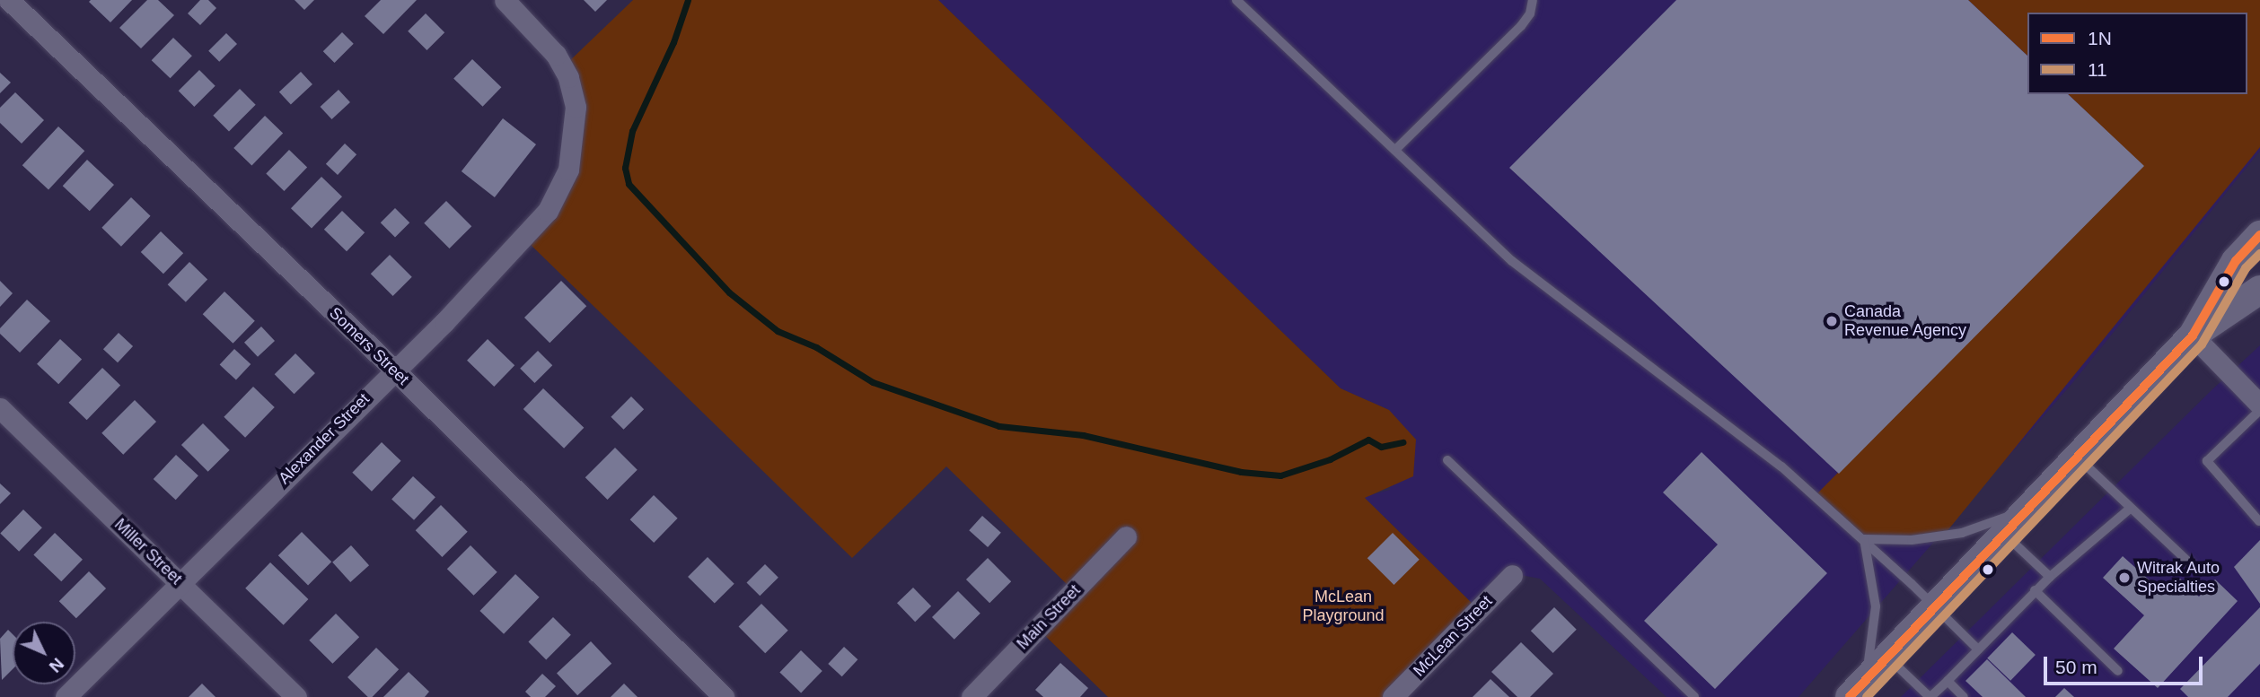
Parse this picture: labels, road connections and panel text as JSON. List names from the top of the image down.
{
  "streets": {
    "street": [
      "Somers Street",
      "Alexander Street",
      "Miller Street",
      "Main Street",
      "McLean Street"
    ]
  },
  "crossings": [
    ["Somers Street", "Alexander Street"],
    ["Alexander Street", "Miller Street"]
  ],
  "parks": ["McLean Playground"],
  "places": ["Canada Revenue Agency", "Witrak Auto Specialties"],
  "lines": ["transit line 1N", "transit line 11"],
  "legend": ["1N", "11"],
  "scale_bar": "50 m",
  "north": "bottom right"
}
